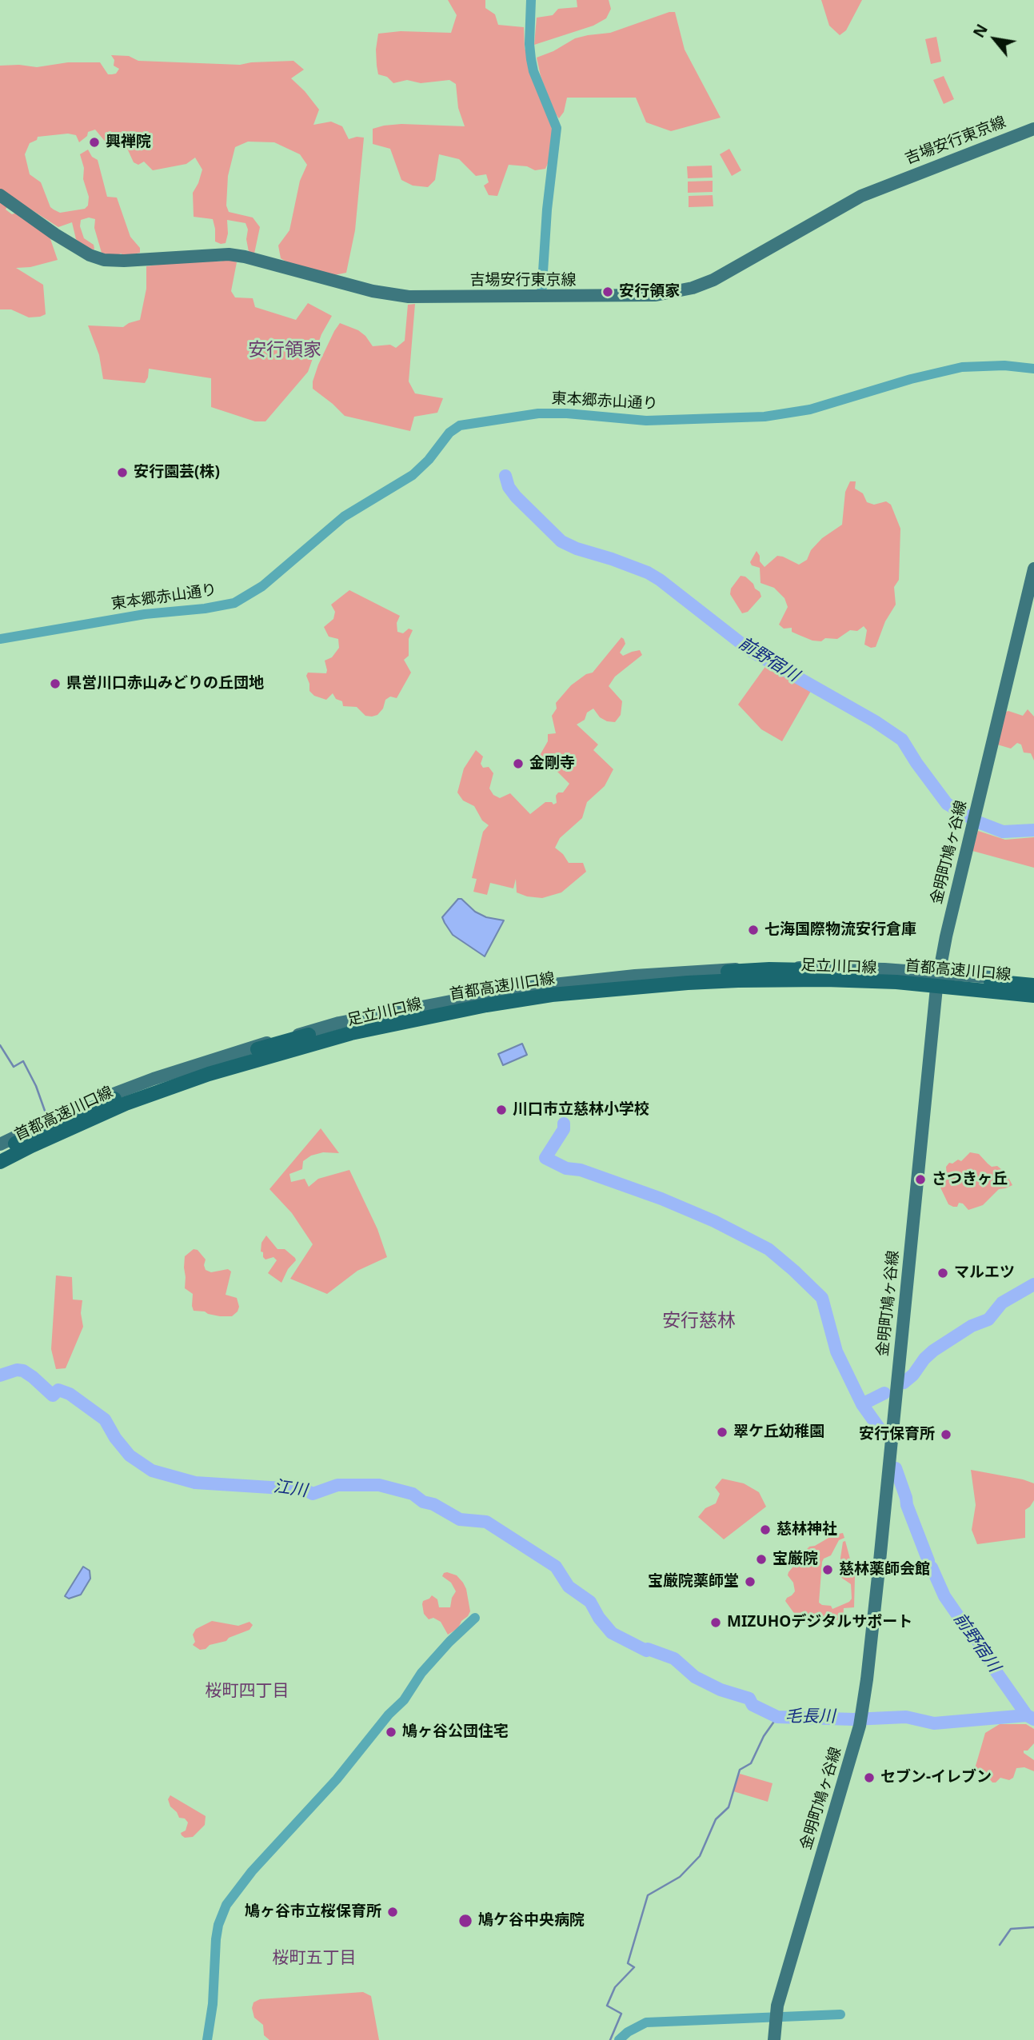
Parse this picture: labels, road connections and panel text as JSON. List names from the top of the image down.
{
  "streets": {
    "highway": ["首都高速川口線"],
    "main road": ["吉場安行東京線", "金明町鳩ヶ谷線", "足立川口線"],
    "street": ["東本郷赤山通り"]
  },
  "crossings": [
    ["金明町鳩ヶ谷線", "足立川口線"],
    ["足立川口線", "首都高速川口線"]
  ],
  "districts": [
    "安行領家",
    "安行慈林",
    "桜町四丁目",
    "桜町五丁目"
  ],
  "water": ["前野宿川", "江川", "毛長川"],
  "places": [
    "興禅院",
    "安行領家",
    "安行園芸(株)",
    "県営川口赤山みどりの丘団地",
    "金剛寺",
    "七海国際物流安行倉庫",
    "川口市立慈林小学校",
    "さつきヶ丘",
    "マルエツ",
    "翠ケ丘幼稚園",
    "安行保育所",
    "慈林神社",
    "宝厳院",
    "慈林薬師会館",
    "宝厳院薬師堂",
    "MIZUHOデジタルサポート",
    "鳩ヶ谷公団住宅",
    "セブン-イレブン",
    "鳩ヶ谷市立桜保育所",
    "鳩ケ谷中央病院"
  ],
  "north": "top left"
}
